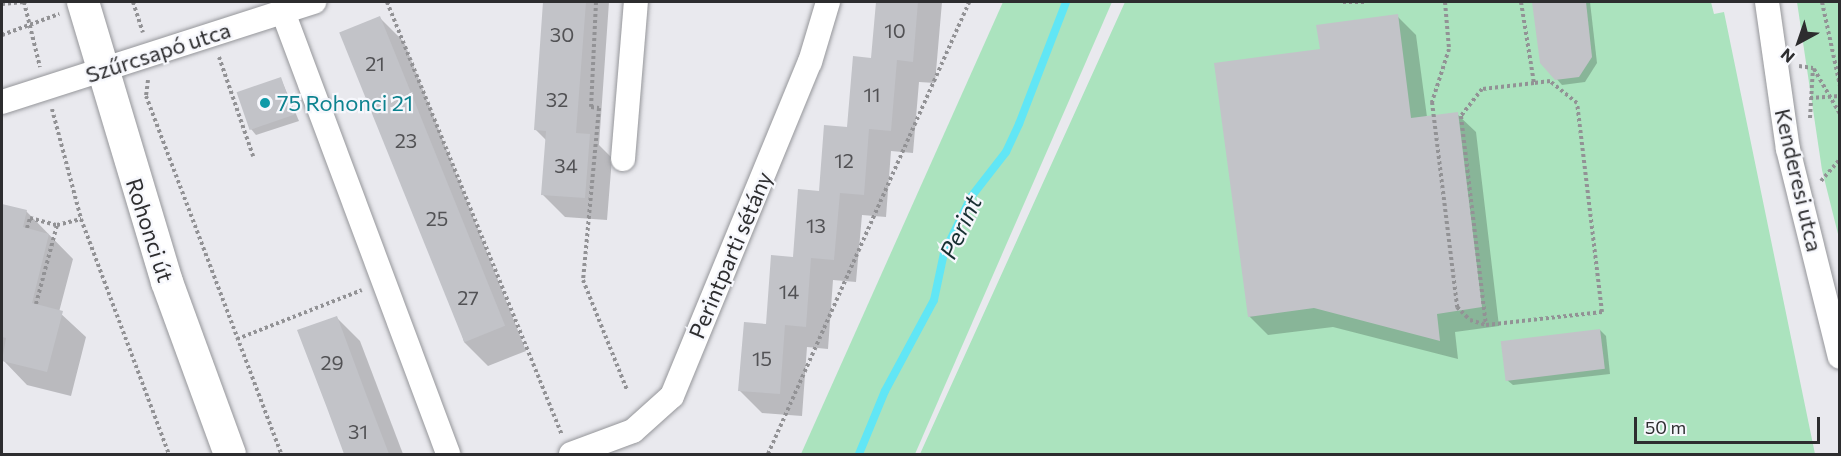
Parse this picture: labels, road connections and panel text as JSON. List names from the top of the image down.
{
  "streets": {
    "main road": ["Rohonci út"],
    "street": ["Szűrcsapó utca", "Kenderesi utca", "Perintparti sétány"]
  },
  "crossings": [
    ["Szűrcsapó utca", "Rohonci út"]
  ],
  "water": ["Perint"],
  "places": ["75 Rohonci 21"],
  "house_numbers": [
    "10",
    "30",
    "21",
    "11",
    "32",
    "23",
    "12",
    "34",
    "25",
    "13",
    "14",
    "27",
    "15",
    "29",
    "31"
  ],
  "scale_bar": "50 m",
  "north": "bottom left"
}
